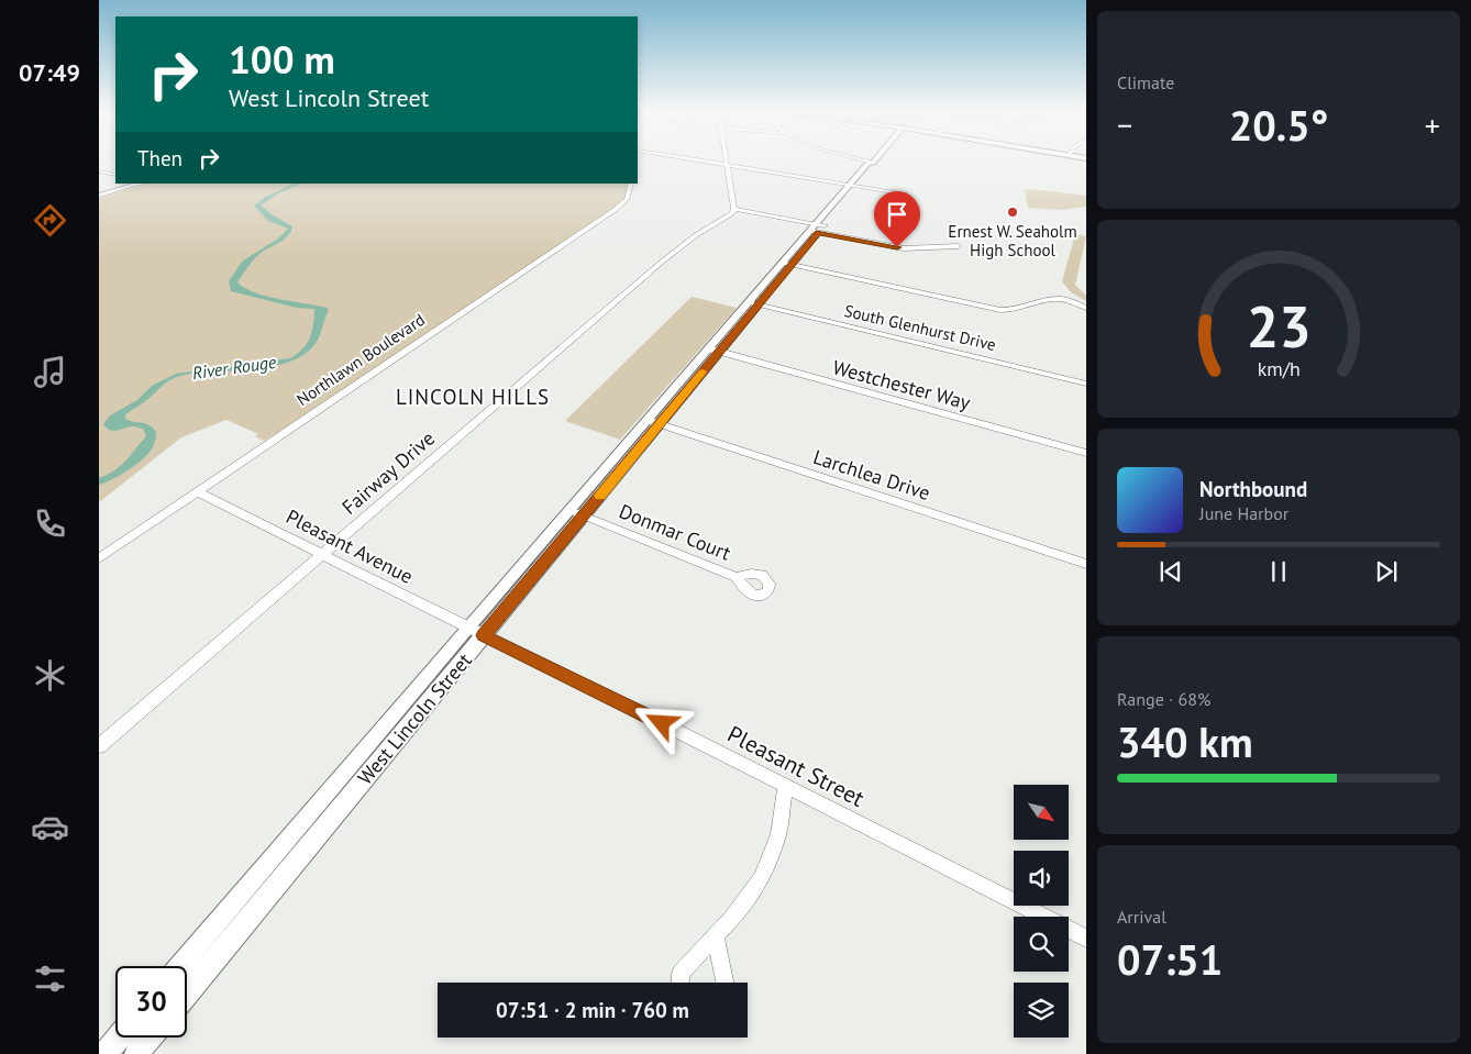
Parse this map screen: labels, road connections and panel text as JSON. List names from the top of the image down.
{
  "streets": {
    "street": [
      "South Glenhurst Drive",
      "Northlawn Boulevard",
      "Westchester Way",
      "Fairway Drive",
      "Larchlea Drive",
      "Donmar Court",
      "Pleasant Avenue",
      "West Lincoln Street",
      "Pleasant Street"
    ]
  },
  "crossings": [
    ["South Glenhurst Drive", "West Lincoln Street"],
    ["Northlawn Boulevard", "Pleasant Avenue"],
    ["Westchester Way", "West Lincoln Street"],
    ["Fairway Drive", "Pleasant Avenue"],
    ["Larchlea Drive", "West Lincoln Street"],
    ["Donmar Court", "West Lincoln Street"],
    ["Pleasant Avenue", "West Lincoln Street"],
    ["Pleasant Avenue", "Pleasant Street"],
    ["West Lincoln Street", "Pleasant Street"]
  ],
  "districts": ["LINCOLN HILLS"],
  "water": ["River Rouge"],
  "places": ["Ernest W. Seaholm High School"],
  "north": "bottom right",
  "page": {
    "tabs": "07:49",
    "tile": [
      "Climate",
      ["Range · 68%", "340 km"],
      ["Arrival", "07:51"]
    ],
    "turn": ["100 m", "West Lincoln Street"],
    "heat": ["−", "20.5°", "+"],
    "then": "Then",
    "song": ["Northbound", "June Harbor"],
    "limit": "30",
    "trip": "07:51 · 2 min · 760 m",
    "gauge": ["23", "km/h"]
  }
}
